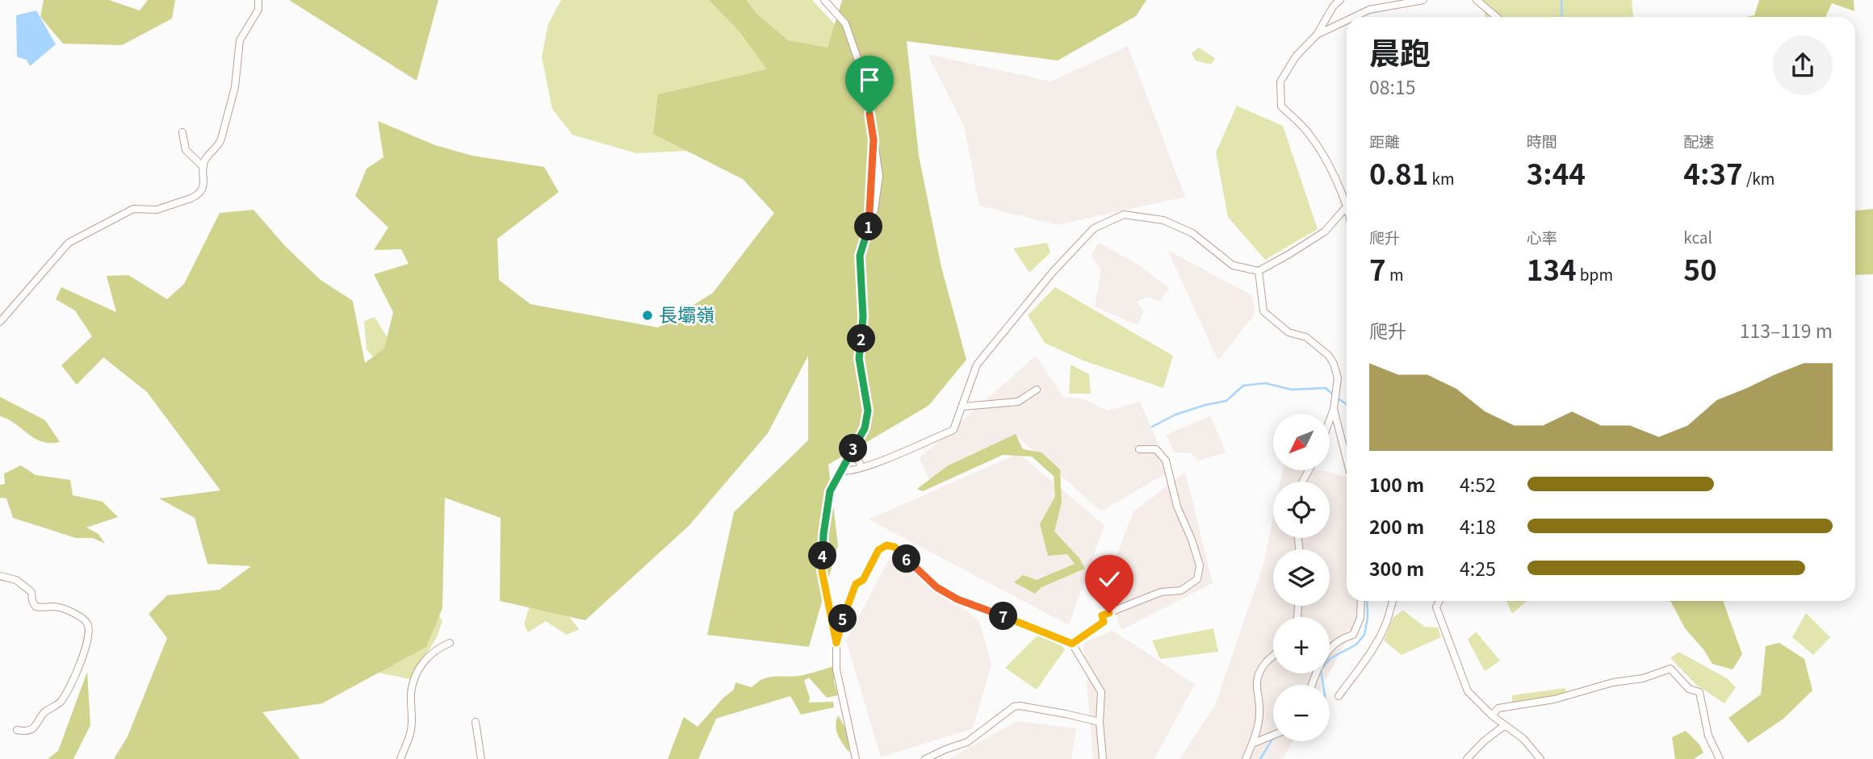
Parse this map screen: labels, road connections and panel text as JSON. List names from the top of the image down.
{
  "places": ["長壩嶺"],
  "north": "bottom left",
  "page": {
    "heading": ["晨跑", "08:15"],
    "stats": [
      ["距離", "0.81 km"],
      ["時間", "3:44"],
      ["配速", "4:37 /km"],
      ["爬升", "7 m"],
      ["心率", "134 bpm"],
      ["kcal", "50"]
    ],
    "pins": [
      "1",
      "2",
      "3",
      "4",
      "6",
      "7",
      "5"
    ],
    "chart": ["爬升", "113–119 m"],
    "map_buttons": ["+", "−"],
    "list": [
      {
        "name": "100 m",
        "note": "4:52"
      },
      {
        "name": "200 m",
        "note": "4:18"
      },
      {
        "name": "300 m",
        "note": "4:25"
      }
    ]
  }
}
